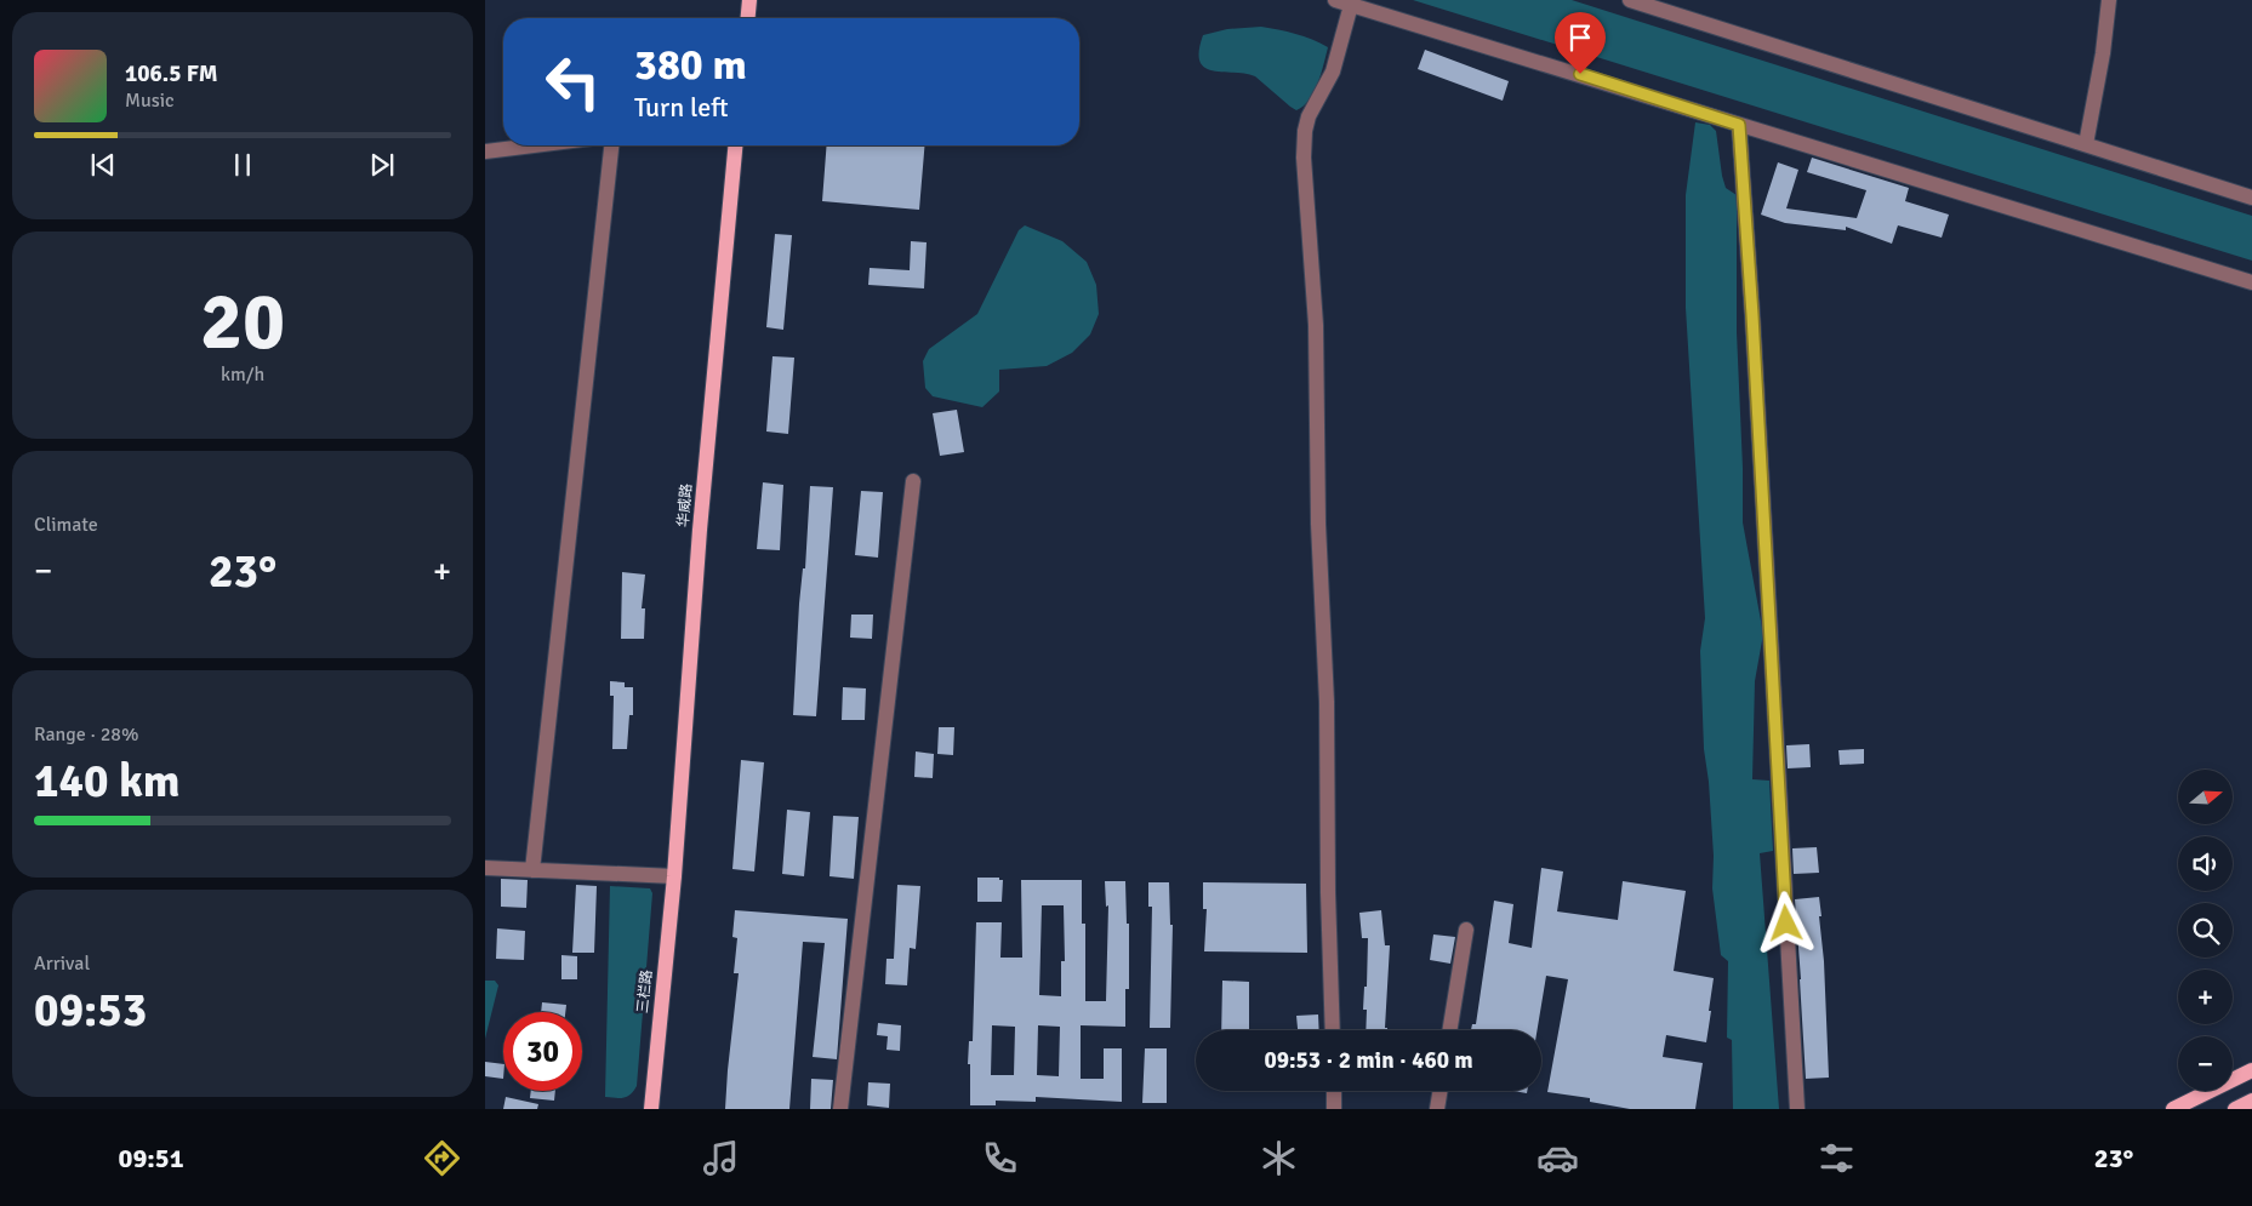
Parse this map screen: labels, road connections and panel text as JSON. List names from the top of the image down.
{
  "streets": {
    "main road": ["华威路", "三栏路"]
  },
  "crossings": [
    ["华威路", "三栏路"]
  ],
  "north": "right",
  "page": {
    "turn": ["380 m", "Turn left"],
    "song": ["106.5 FM", "Music"],
    "tile": [
      ["20", "km/h"],
      "Climate",
      ["Range · 28%", "140 km"],
      ["Arrival", "09:53"]
    ],
    "heat": ["−", "23°", "+"],
    "map_buttons": ["+", "−"],
    "limit": "30",
    "trip": "09:53 · 2 min · 460 m",
    "tabs": ["09:51", "23°"]
  }
}
